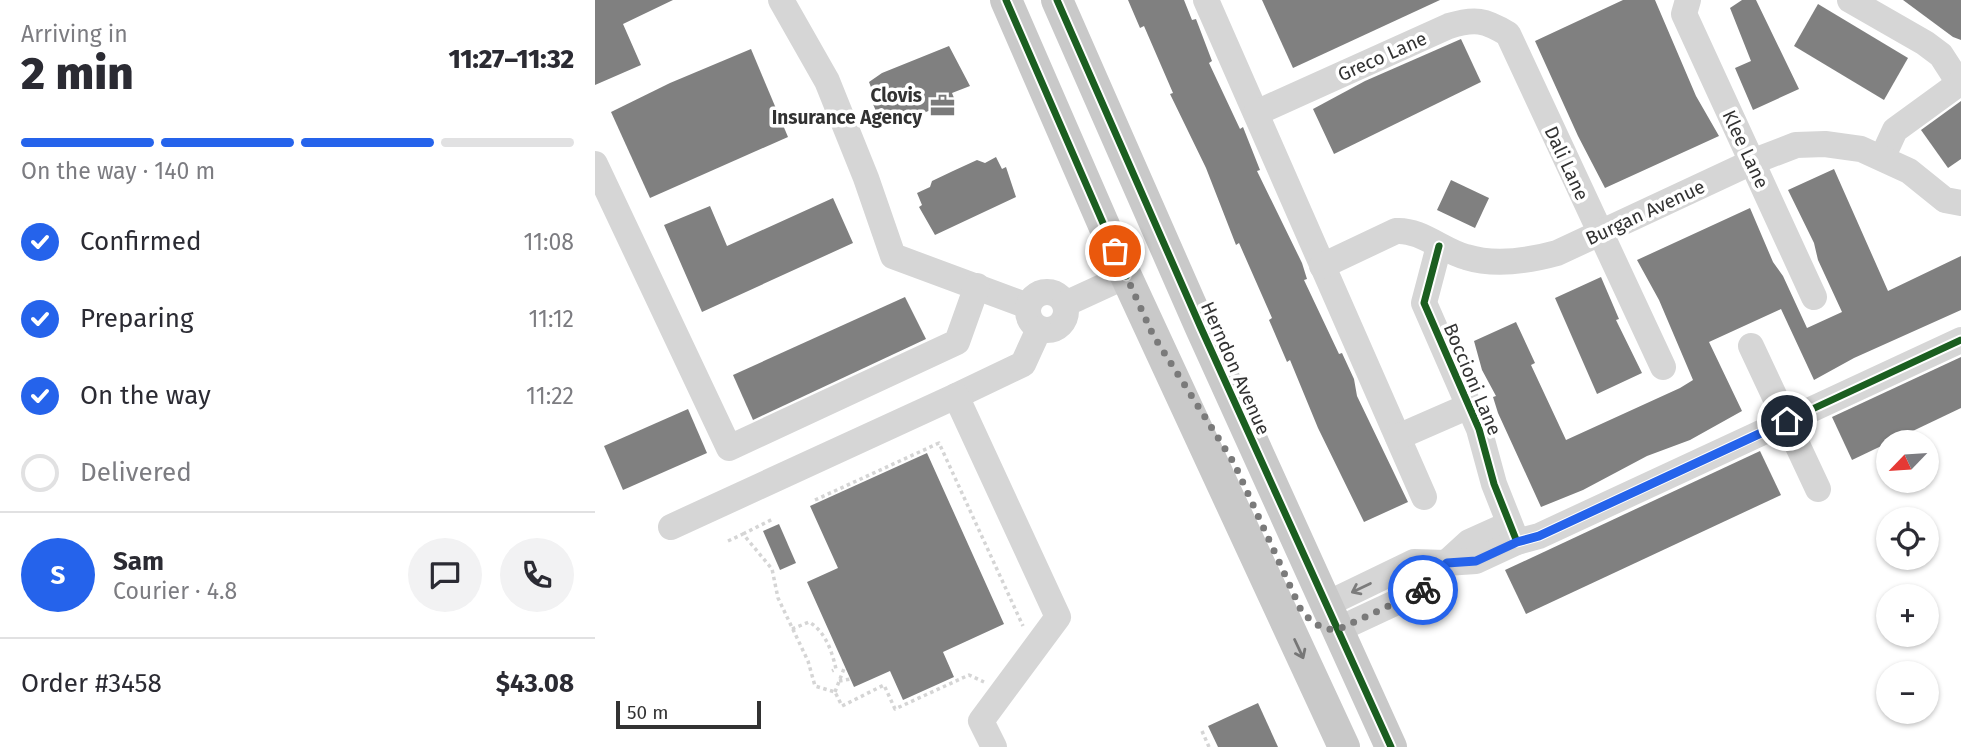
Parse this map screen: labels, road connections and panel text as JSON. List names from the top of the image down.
{
  "streets": {
    "main road": ["Herndon Avenue"],
    "street": [
      "Greco Lane",
      "Klee Lane",
      "Dali Lane",
      "Burgan Avenue",
      "Boccioni Lane"
    ]
  },
  "crossings": [
    ["Greco Lane", "Dali Lane"],
    ["Klee Lane", "Burgan Avenue"],
    ["Dali Lane", "Burgan Avenue"],
    ["Burgan Avenue", "Boccioni Lane"]
  ],
  "places": {
    "office": ["Clovis Insurance Agency"]
  },
  "scale_bar": "50 m",
  "north": "bottom left",
  "page": {
    "heading": ["2 min", "Arriving in", "11:27–11:32"],
    "panel": [
      "Sam",
      "Courier · 4.8",
      "Order #3458",
      "$43.08"
    ],
    "bar": "On the way · 140 m",
    "list": [
      ["Confirmed", "11:08"],
      ["Preparing", "11:12"],
      ["On the way", "11:22"],
      "Delivered"
    ],
    "map_buttons": ["+", "−"],
    "round": "S",
    "scale": "50 m"
  }
}
